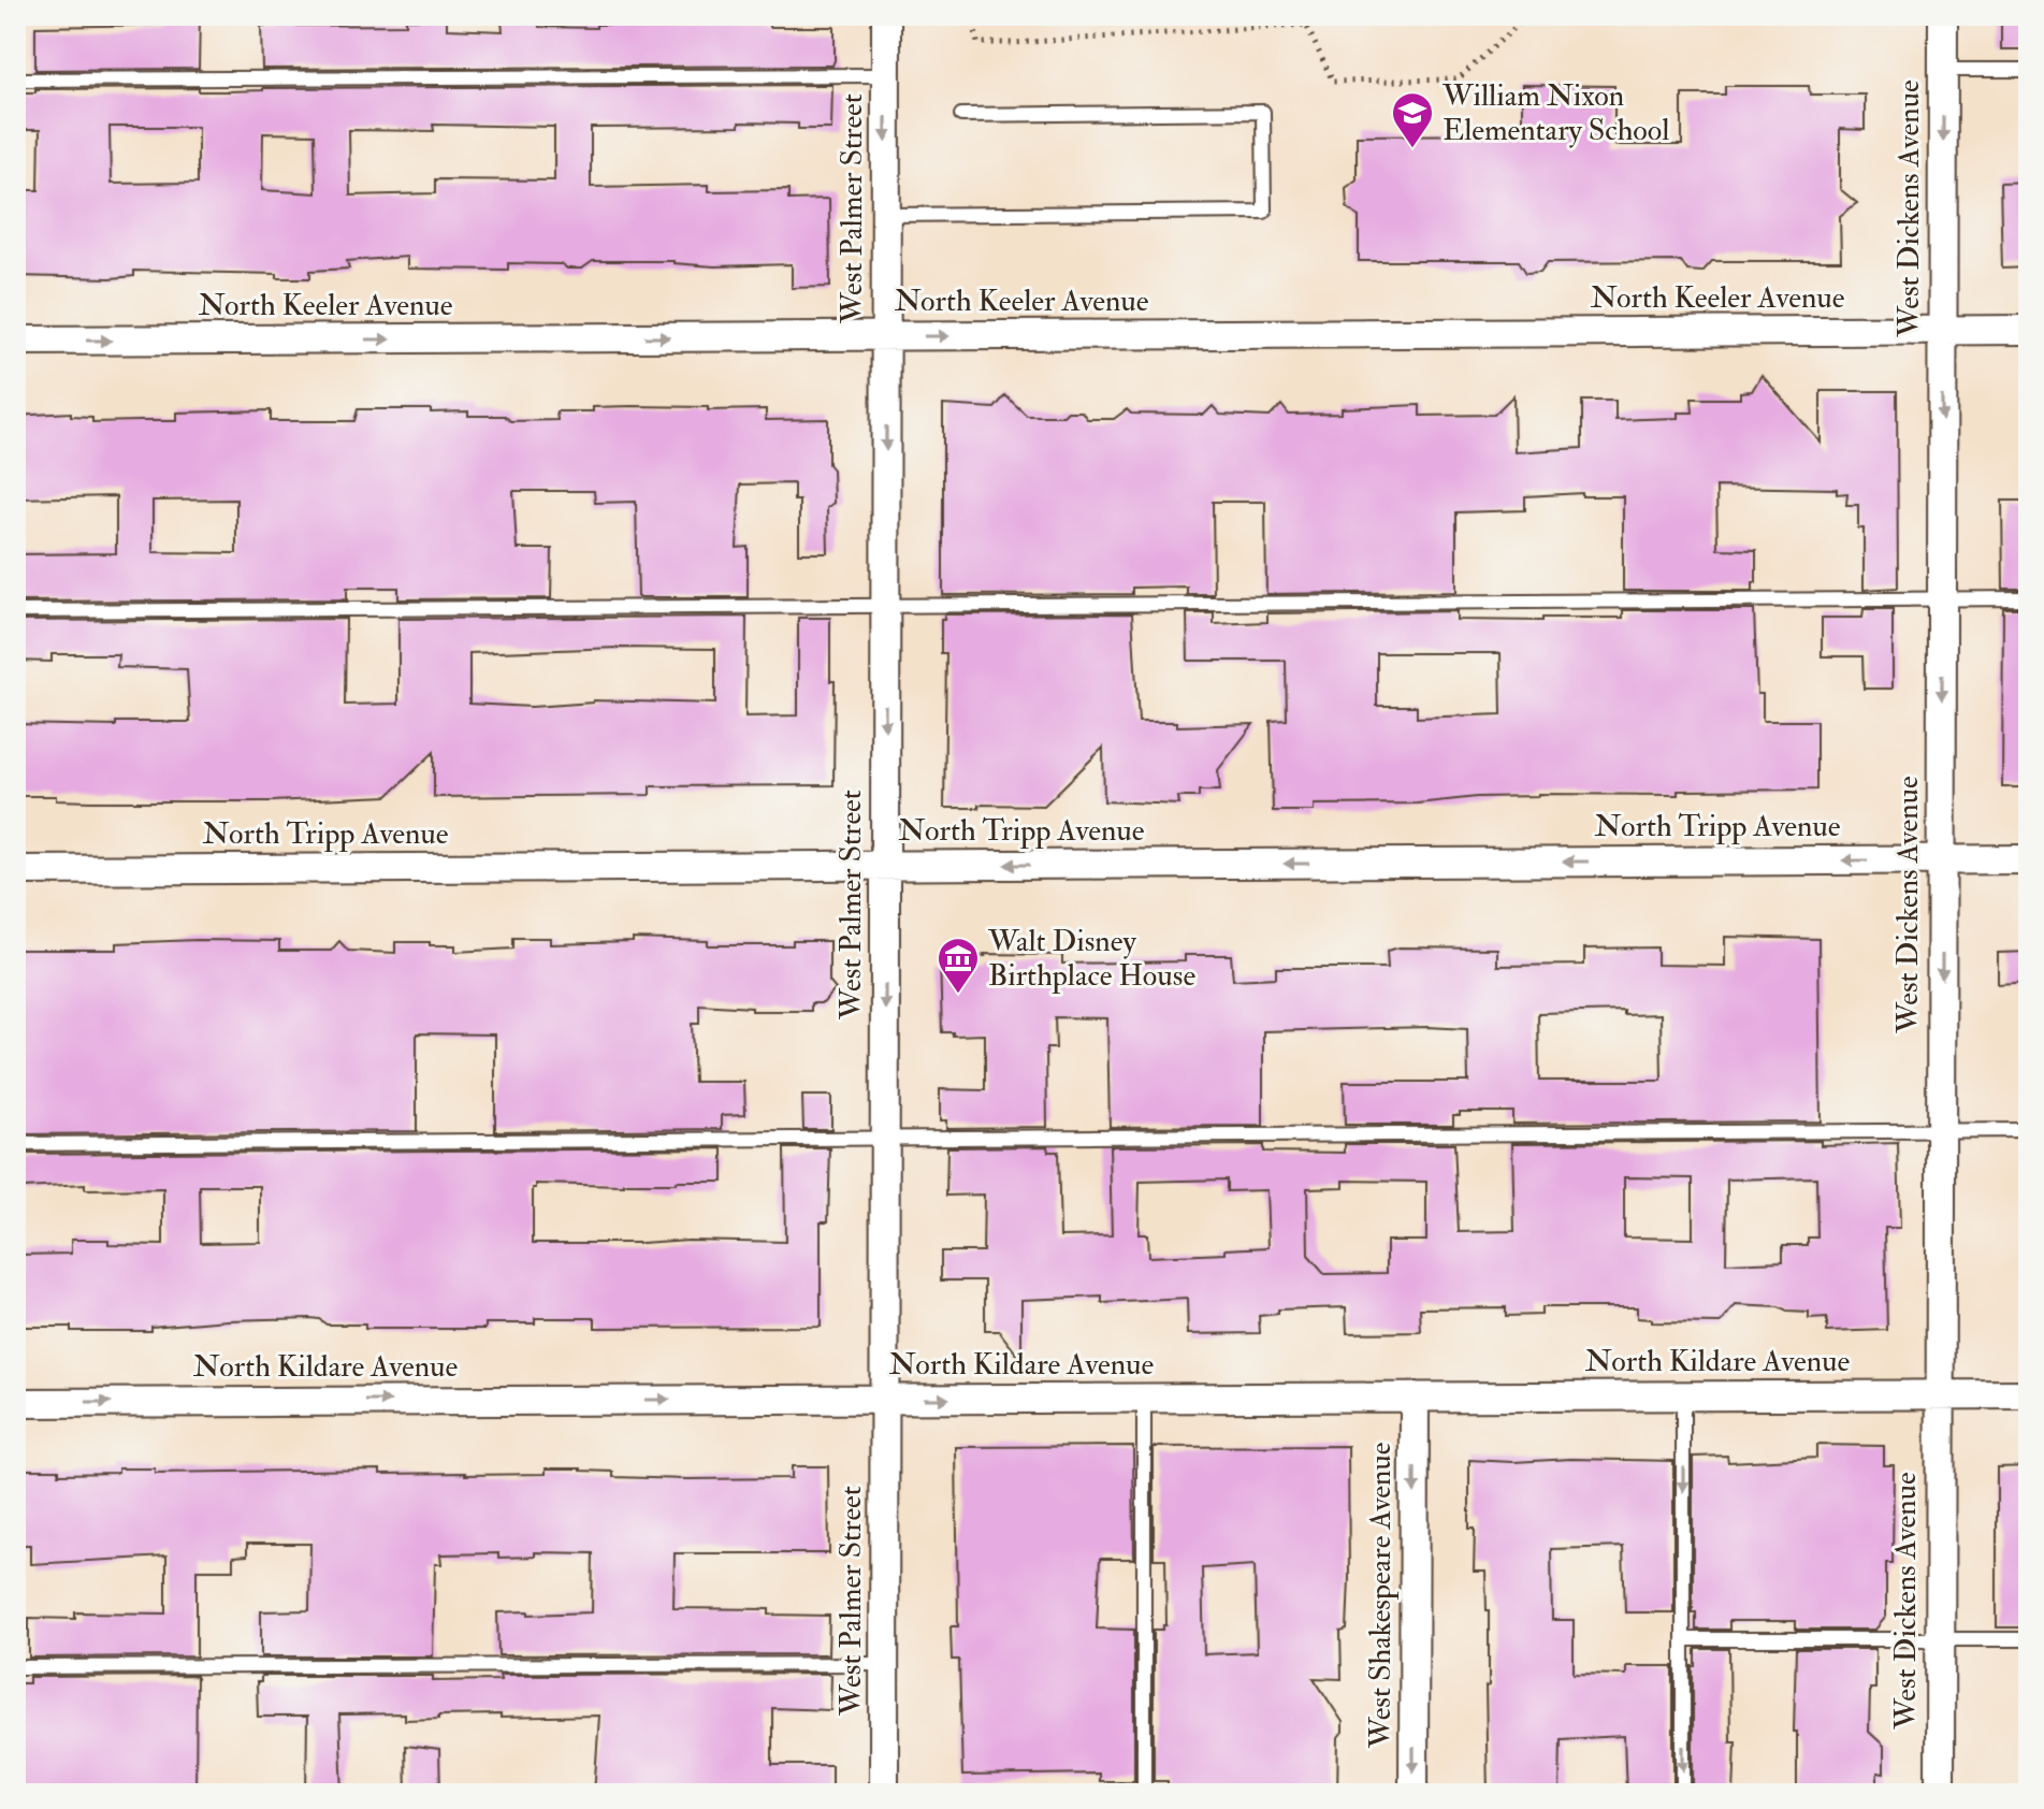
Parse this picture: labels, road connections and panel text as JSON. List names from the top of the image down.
{
  "streets": {
    "street": [
      "West Palmer Street",
      "West Dickens Avenue",
      "North Keeler Avenue",
      "North Tripp Avenue",
      "North Kildare Avenue",
      "West Shakespeare Avenue"
    ]
  },
  "crossings": [
    ["West Palmer Street", "North Keeler Avenue"],
    ["West Palmer Street", "North Tripp Avenue"],
    ["West Palmer Street", "North Kildare Avenue"],
    ["West Dickens Avenue", "North Keeler Avenue"],
    ["West Dickens Avenue", "North Tripp Avenue"],
    ["West Dickens Avenue", "North Kildare Avenue"],
    ["North Kildare Avenue", "West Shakespeare Avenue"]
  ],
  "one_way": [
    "West Palmer Street",
    "West Dickens Avenue",
    "North Keeler Avenue",
    "North Tripp Avenue",
    "North Kildare Avenue",
    "West Shakespeare Avenue"
  ],
  "places": {
    "school or university": ["William Nixon Elementary School"],
    "museum": ["Walt Disney Birthplace House"]
  }
}
